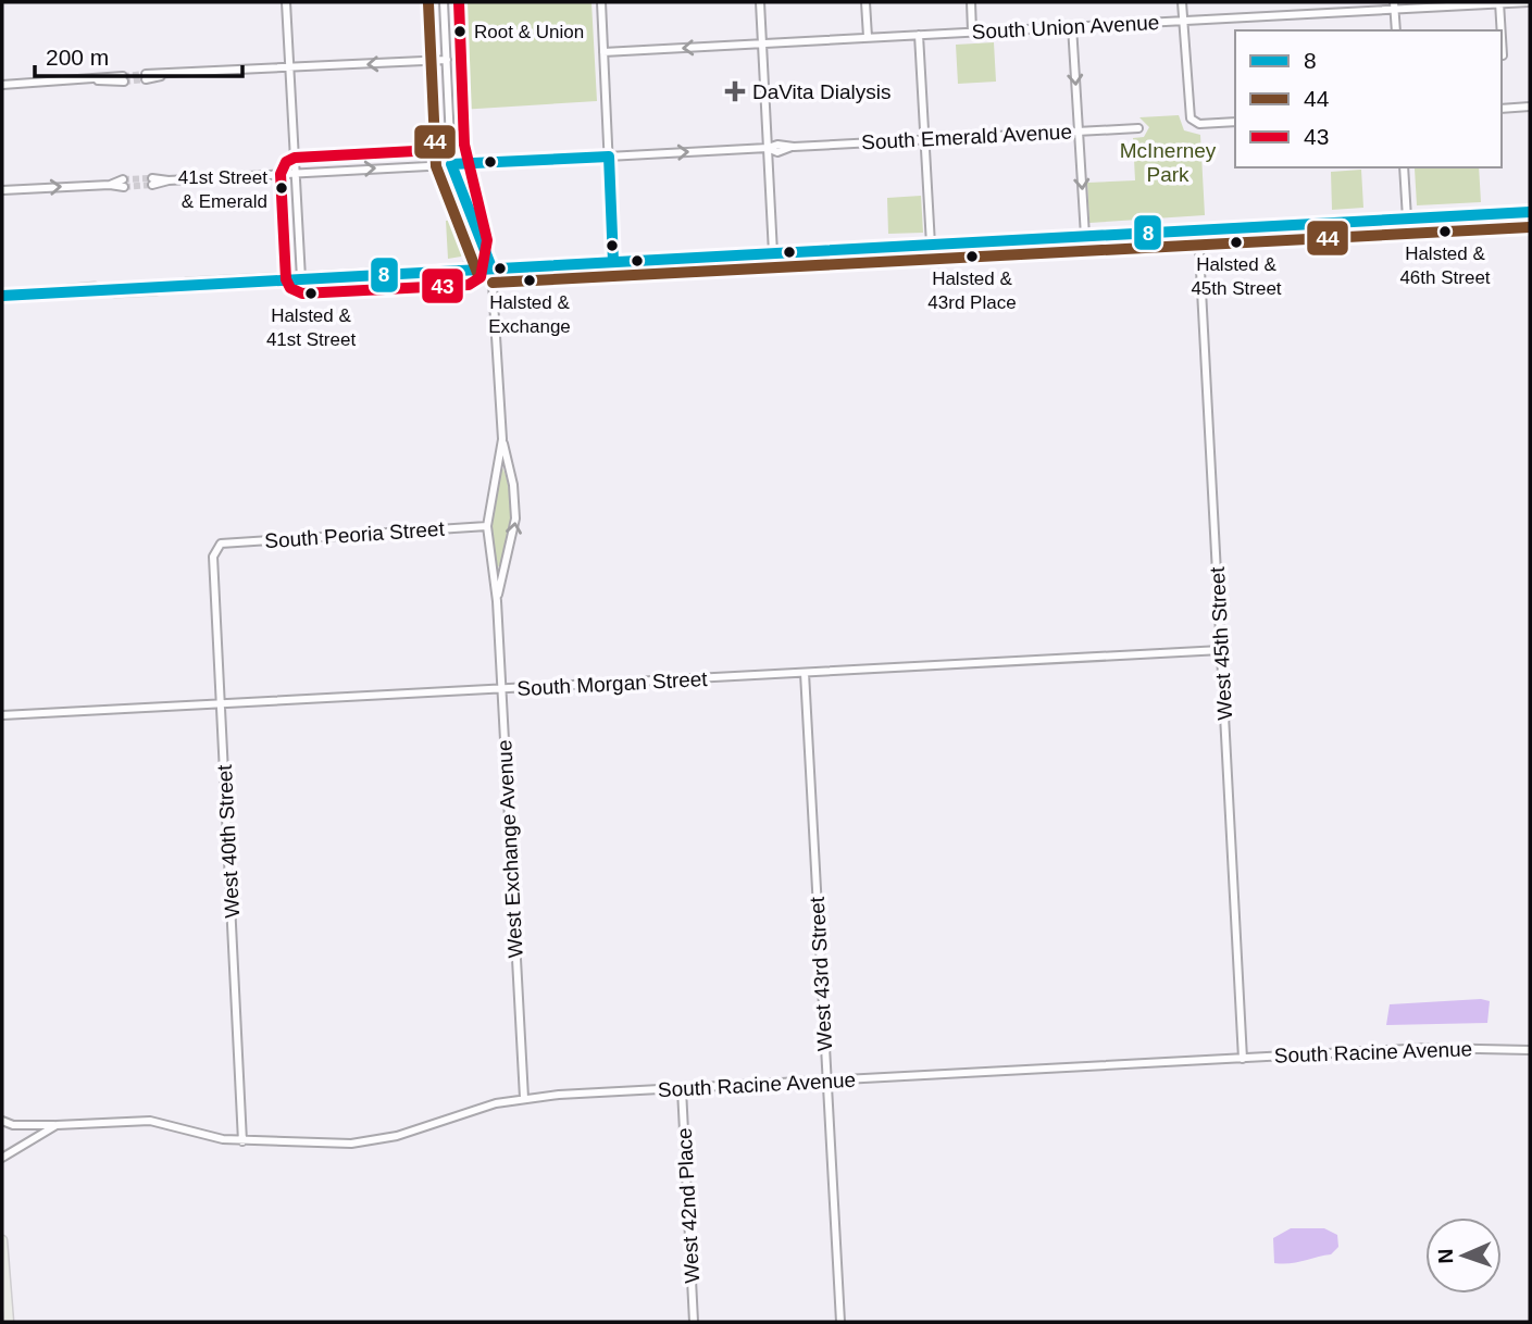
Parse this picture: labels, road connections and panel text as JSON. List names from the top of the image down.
{
  "streets": {
    "street": [
      "South Union Avenue",
      "South Emerald Avenue",
      "South Peoria Street",
      "West 45th Street",
      "South Morgan Street",
      "West 40th Street",
      "West Exchange Avenue",
      "West 43rd Street",
      "South Racine Avenue",
      "West 42nd Place"
    ]
  },
  "crossings": [
    ["South Emerald Avenue", "West Exchange Avenue"],
    ["South Peoria Street", "West 40th Street"],
    ["South Peoria Street", "West Exchange Avenue"],
    ["West 45th Street", "South Morgan Street"],
    ["West 45th Street", "South Racine Avenue"],
    ["South Morgan Street", "West 40th Street"],
    ["South Morgan Street", "West Exchange Avenue"],
    ["South Morgan Street", "West 43rd Street"],
    ["West 40th Street", "South Racine Avenue"],
    ["West Exchange Avenue", "South Racine Avenue"],
    ["West 43rd Street", "South Racine Avenue"],
    ["South Racine Avenue", "West 42nd Place"]
  ],
  "parks": ["McInerney Park"],
  "places": {
    "other": [
      "Root & Union",
      "41st Street & Emerald",
      "Halsted & 46th Street",
      "Halsted & 45th Street",
      "Halsted & 43rd Place",
      "Halsted & Exchange",
      "Halsted & 41st Street"
    ],
    "health": ["DaVita Dialysis"]
  },
  "lines": ["transit line 43", "transit line 44", "transit line 8"],
  "legend": ["8", "44", "43"],
  "scale_bar": "200 m",
  "north": "left"
}
